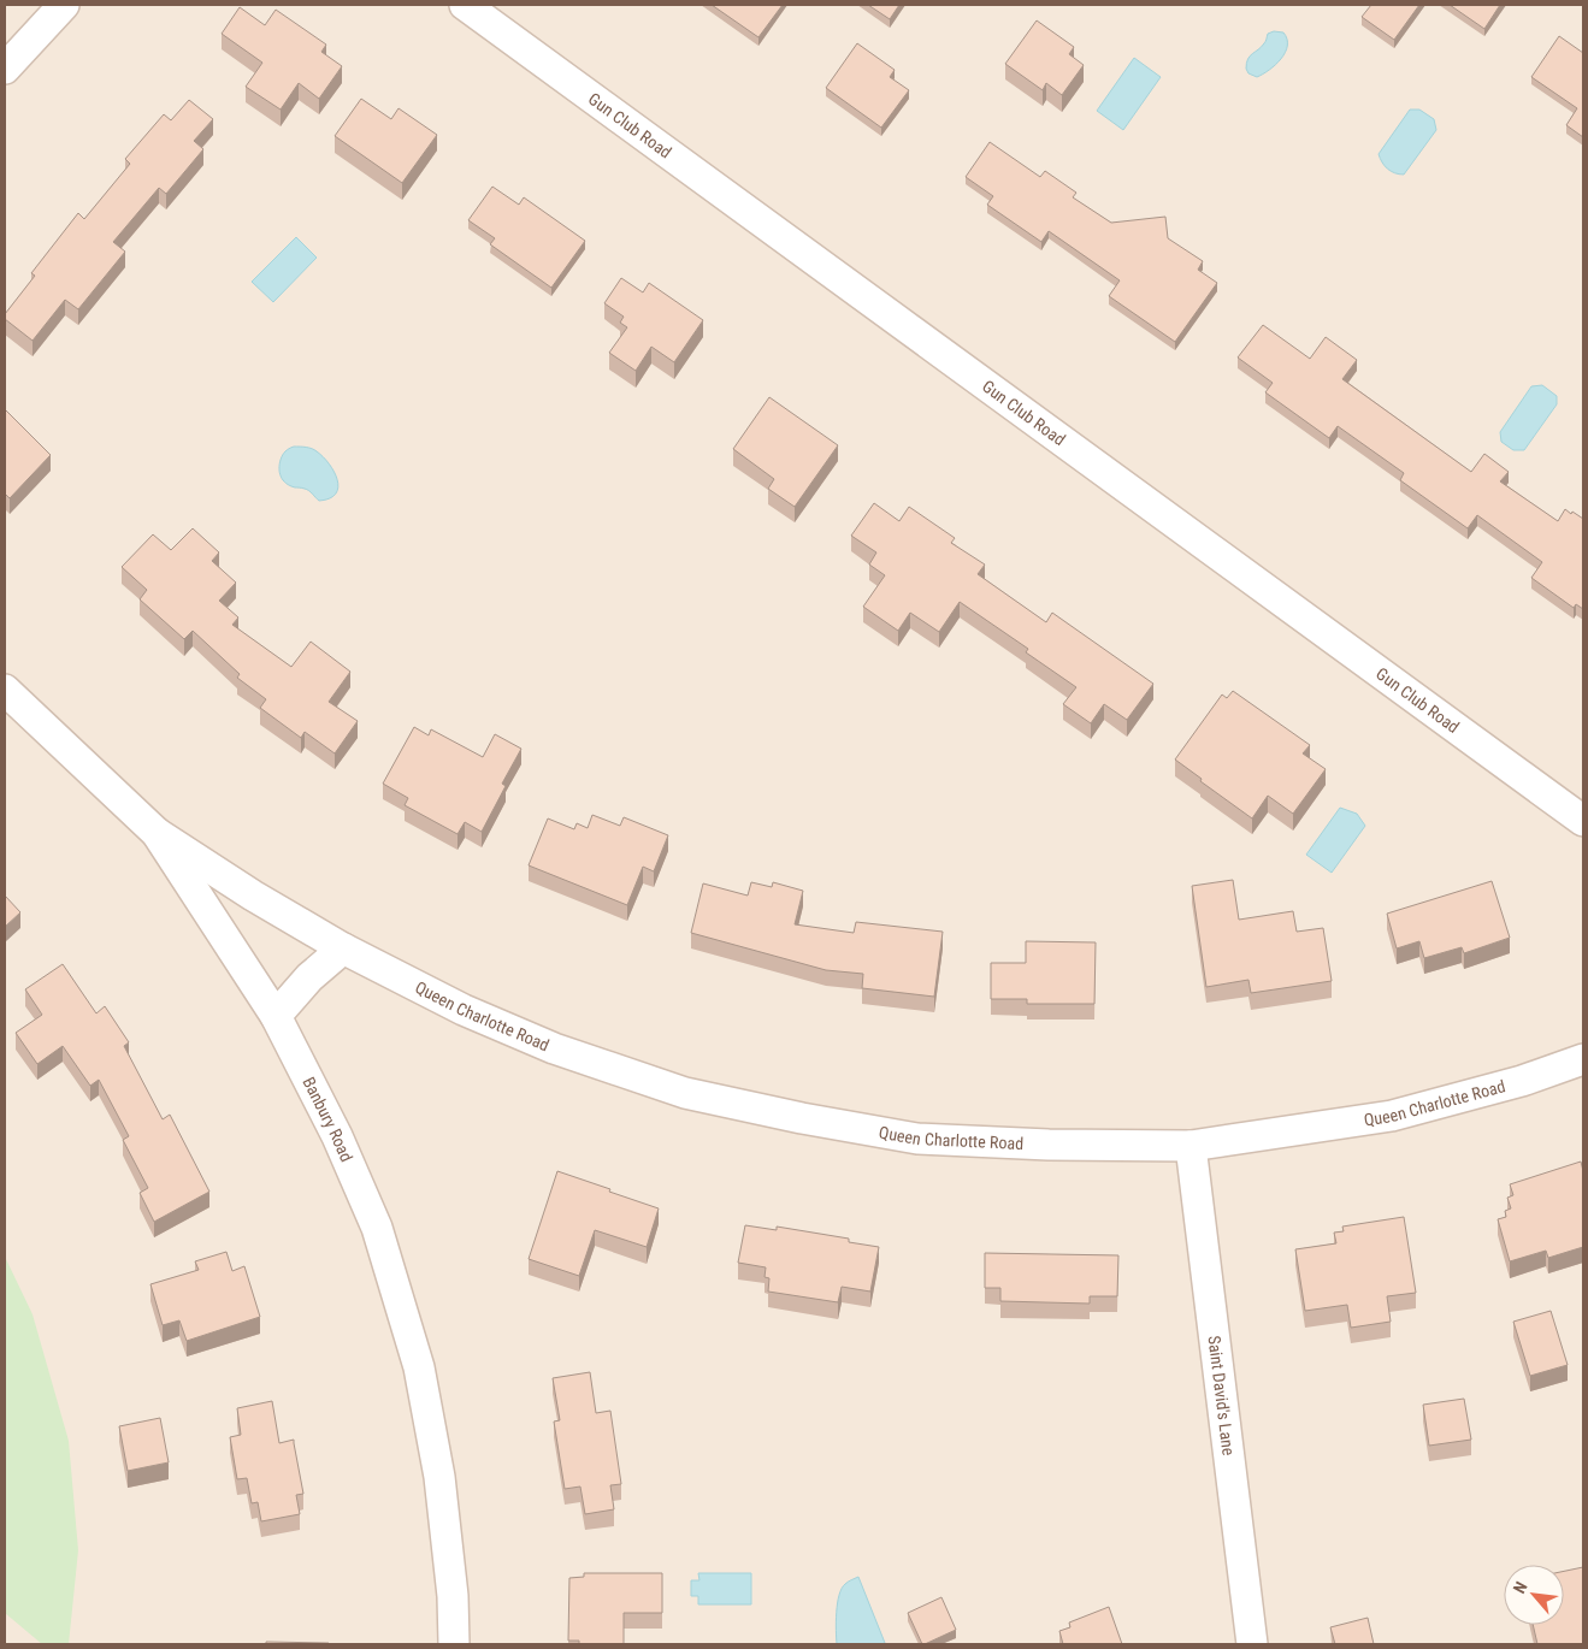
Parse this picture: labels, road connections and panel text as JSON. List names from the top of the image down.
{
  "streets": {
    "street": [
      "Gun Club Road",
      "Queen Charlotte Road",
      "Banbury Road",
      "Saint David's Lane"
    ]
  },
  "crossings": [
    ["Queen Charlotte Road", "Banbury Road"],
    ["Queen Charlotte Road", "Saint David's Lane"]
  ],
  "north": "top left"
}
